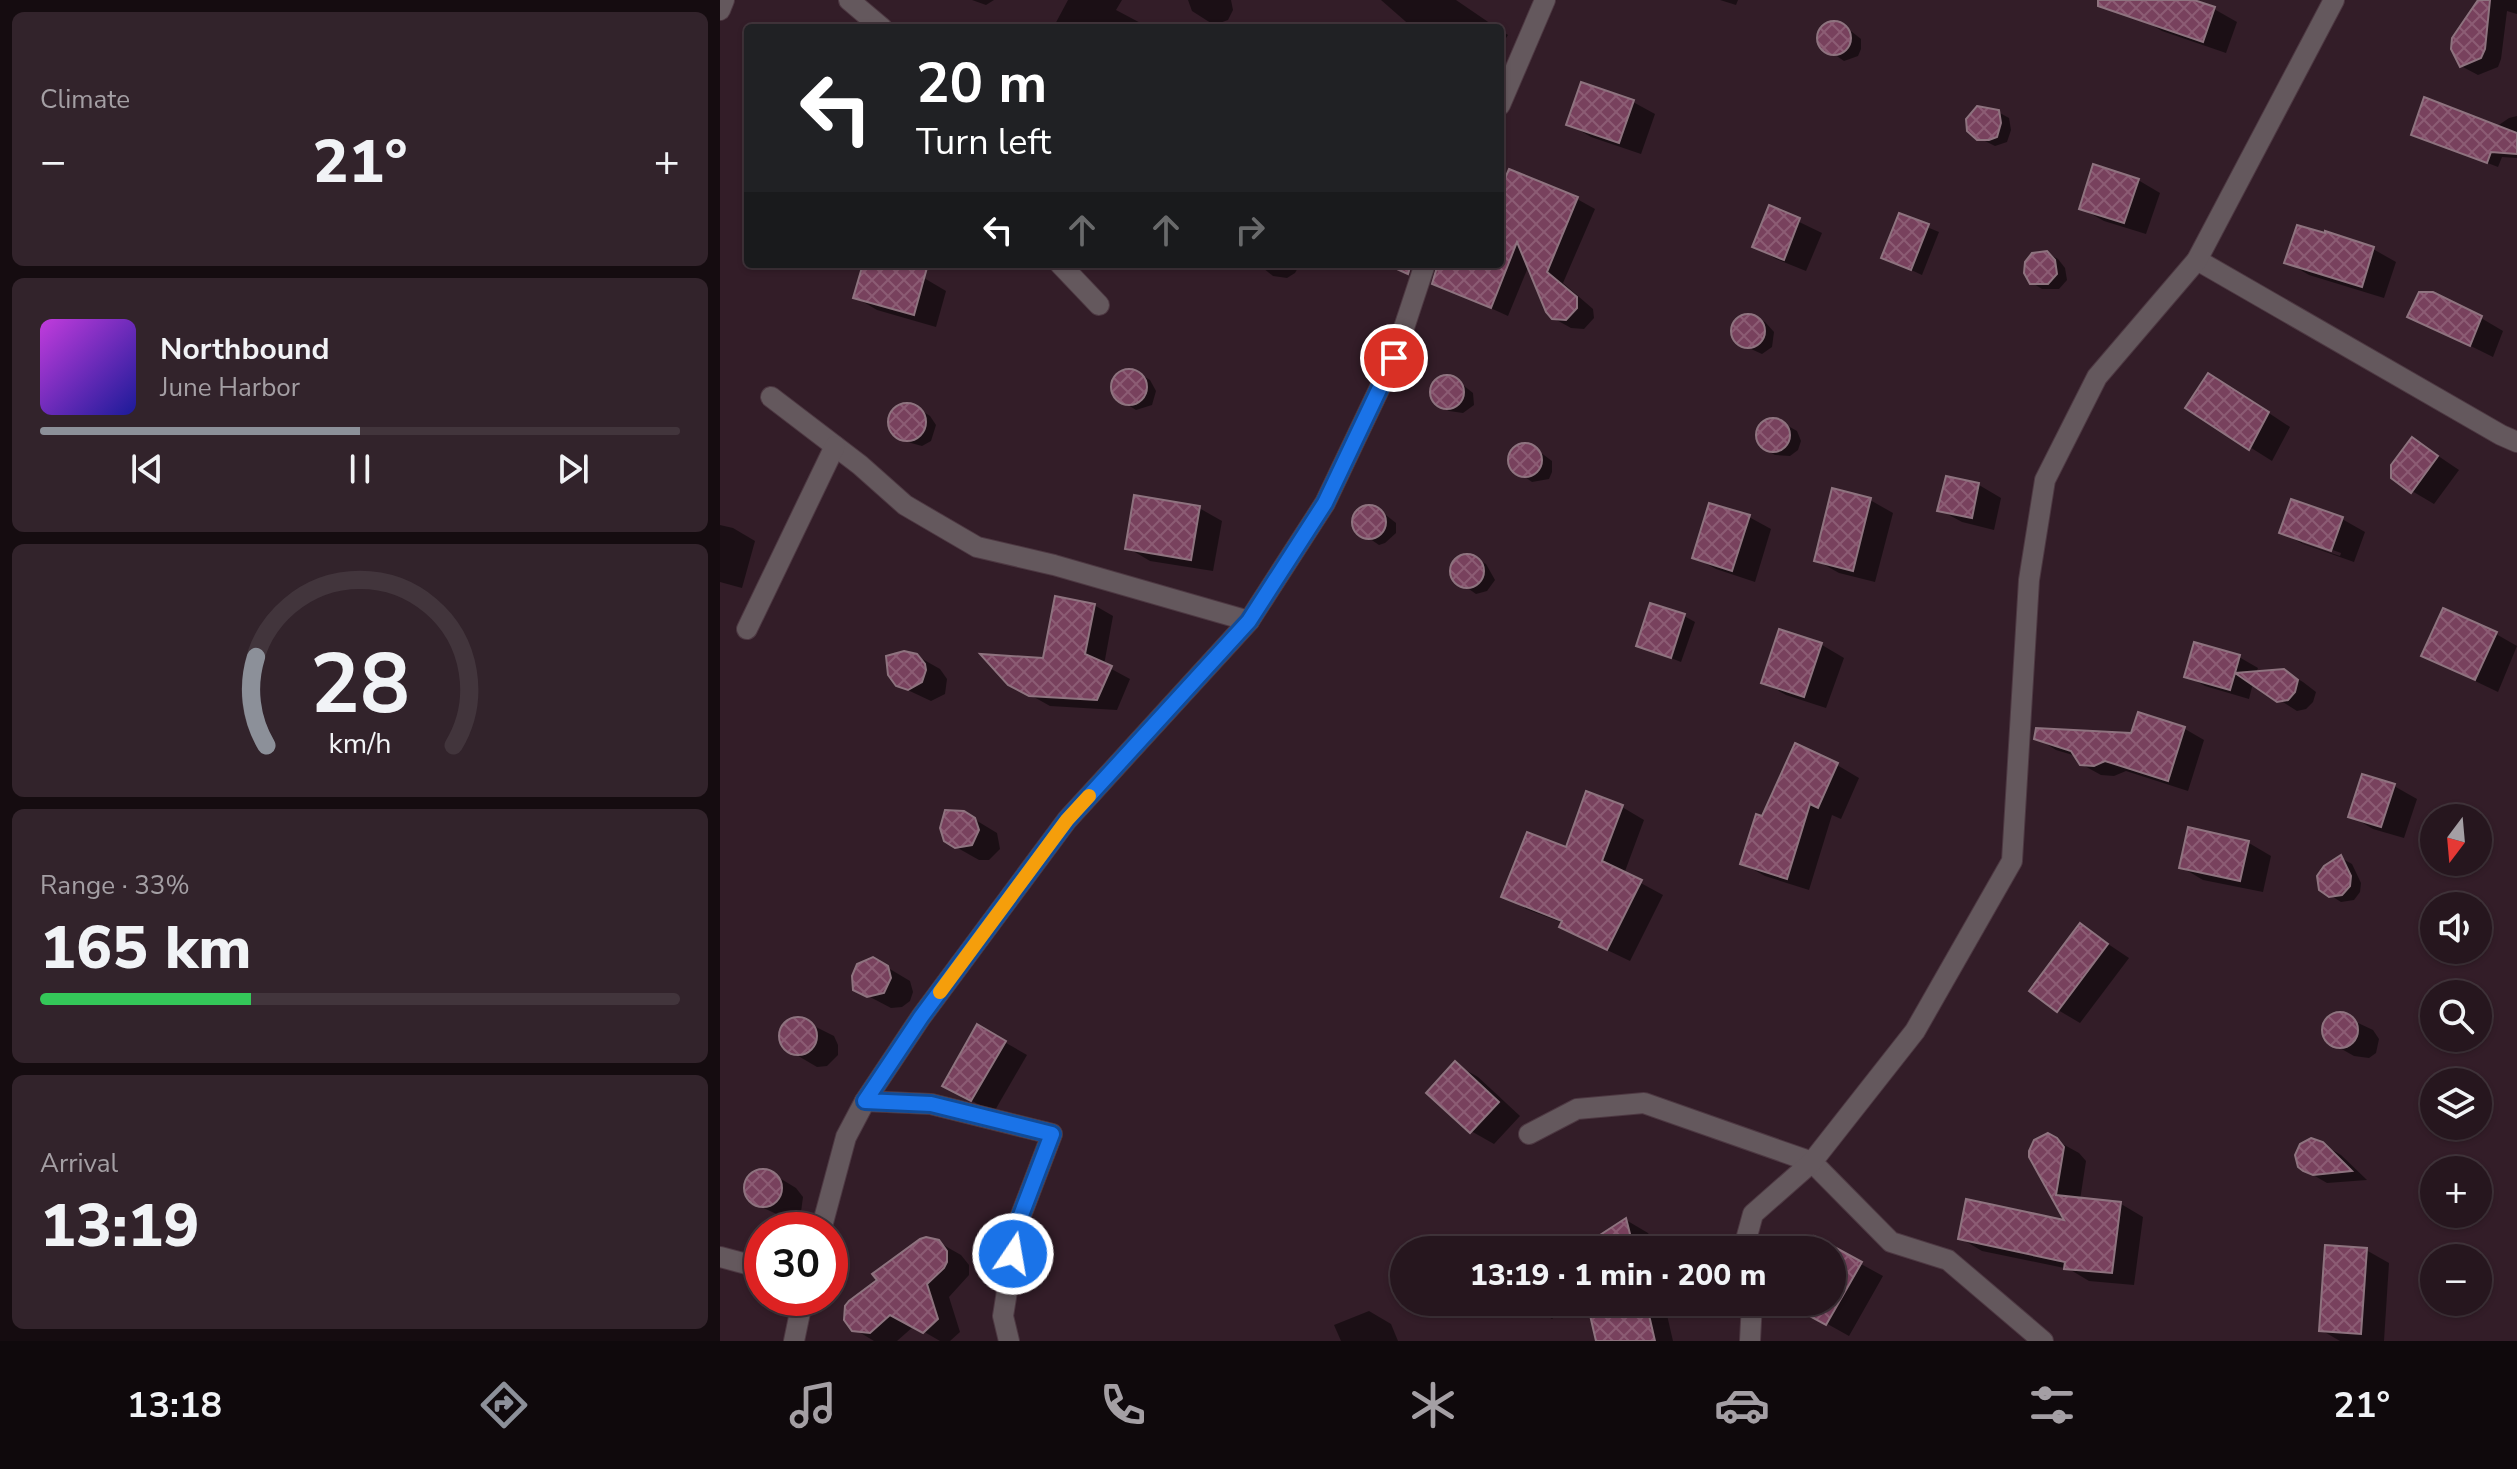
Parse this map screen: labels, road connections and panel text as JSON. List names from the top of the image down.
{
  "north": "bottom",
  "page": {
    "tile": [
      "Climate",
      ["Range · 33%", "165 km"],
      ["Arrival", "13:19"]
    ],
    "turn": ["20 m", "Turn left"],
    "heat": ["−", "21°", "+"],
    "song": ["Northbound", "June Harbor"],
    "map_buttons": ["+", "−"],
    "limit": "30",
    "trip": "13:19 · 1 min · 200 m",
    "tabs": ["13:18", "21°"],
    "gauge": ["28", "km/h"]
  }
}
